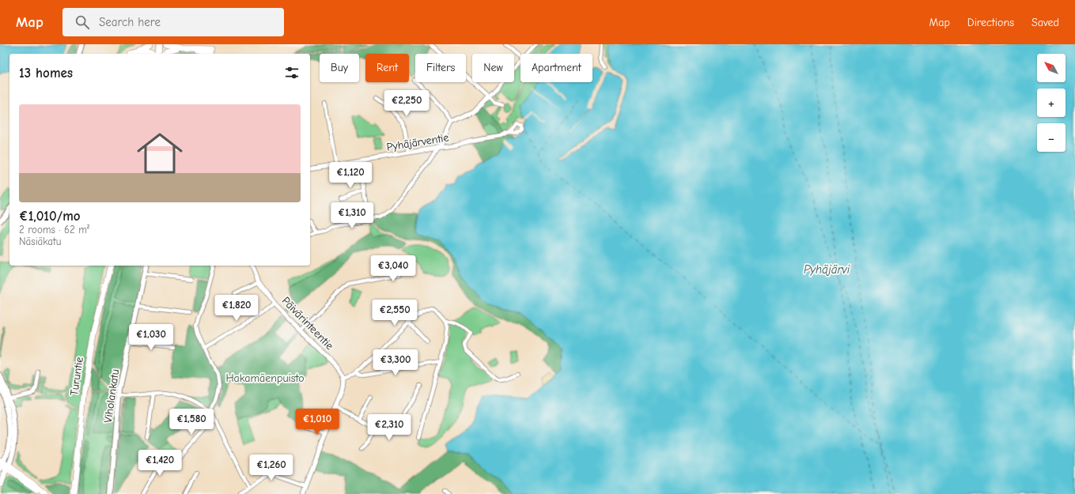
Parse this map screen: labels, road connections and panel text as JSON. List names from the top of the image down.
{
  "streets": {
    "main road": ["Turuntie", "Viholankatu"],
    "street": ["Pyhäjärventie", "Päivärinteentie"]
  },
  "water": ["Pyhäjärvi"],
  "parks": ["Hakamäenpuisto"],
  "north": "top left",
  "page": {
    "header": "Map",
    "search": "Search here",
    "nav": ["Map", "Directions", "Saved"],
    "map_buttons": ["+", "−"],
    "chip": [
      "Buy",
      "Rent",
      "Filters",
      "New",
      "Apartment"
    ],
    "heading": "13 homes",
    "price": [
      "€2,250",
      "€1,120",
      "€1,310",
      "€3,040",
      "€1,820",
      "€2,550",
      "€1,030",
      "€3,300",
      "€1,580",
      "€1,010",
      "€2,310",
      "€1,420",
      "€1,260"
    ],
    "list": [
      {
        "name": "€1,010/mo",
        "note": "2 rooms · 62 m² · Näsiäkatu"
      }
    ]
  }
}
